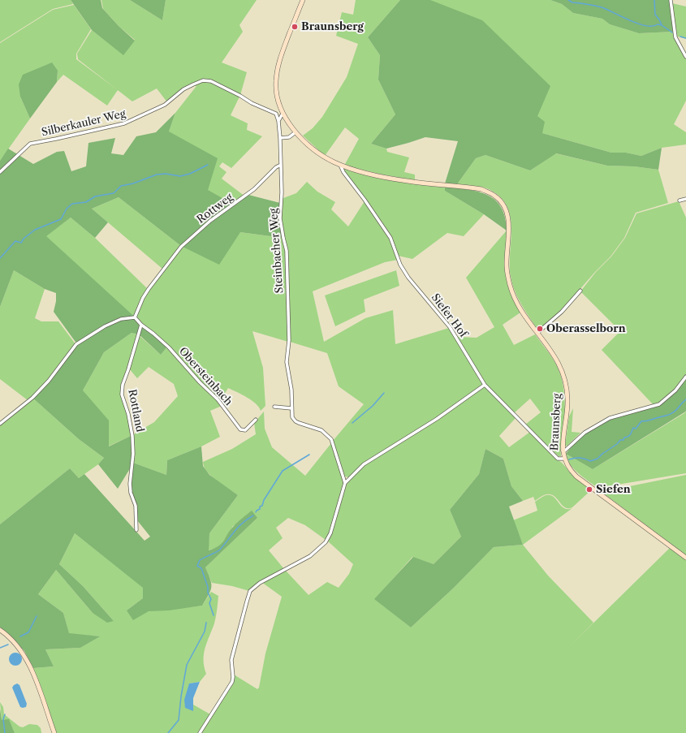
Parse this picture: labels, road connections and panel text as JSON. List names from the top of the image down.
{
  "streets": {
    "main road": ["Braunsberg"],
    "street": [
      "Silberkauler Weg",
      "Rottweg",
      "Steinbacher Weg",
      "Siefer Hof",
      "Obersteinbach",
      "Rottland"
    ]
  },
  "crossings": [
    ["Rottweg", "Steinbacher Weg"],
    ["Siefer Hof", "Braunsberg"],
    ["Obersteinbach", "Rottland"]
  ],
  "places": ["Braunsberg", "Oberasselborn", "Siefen"]
}
